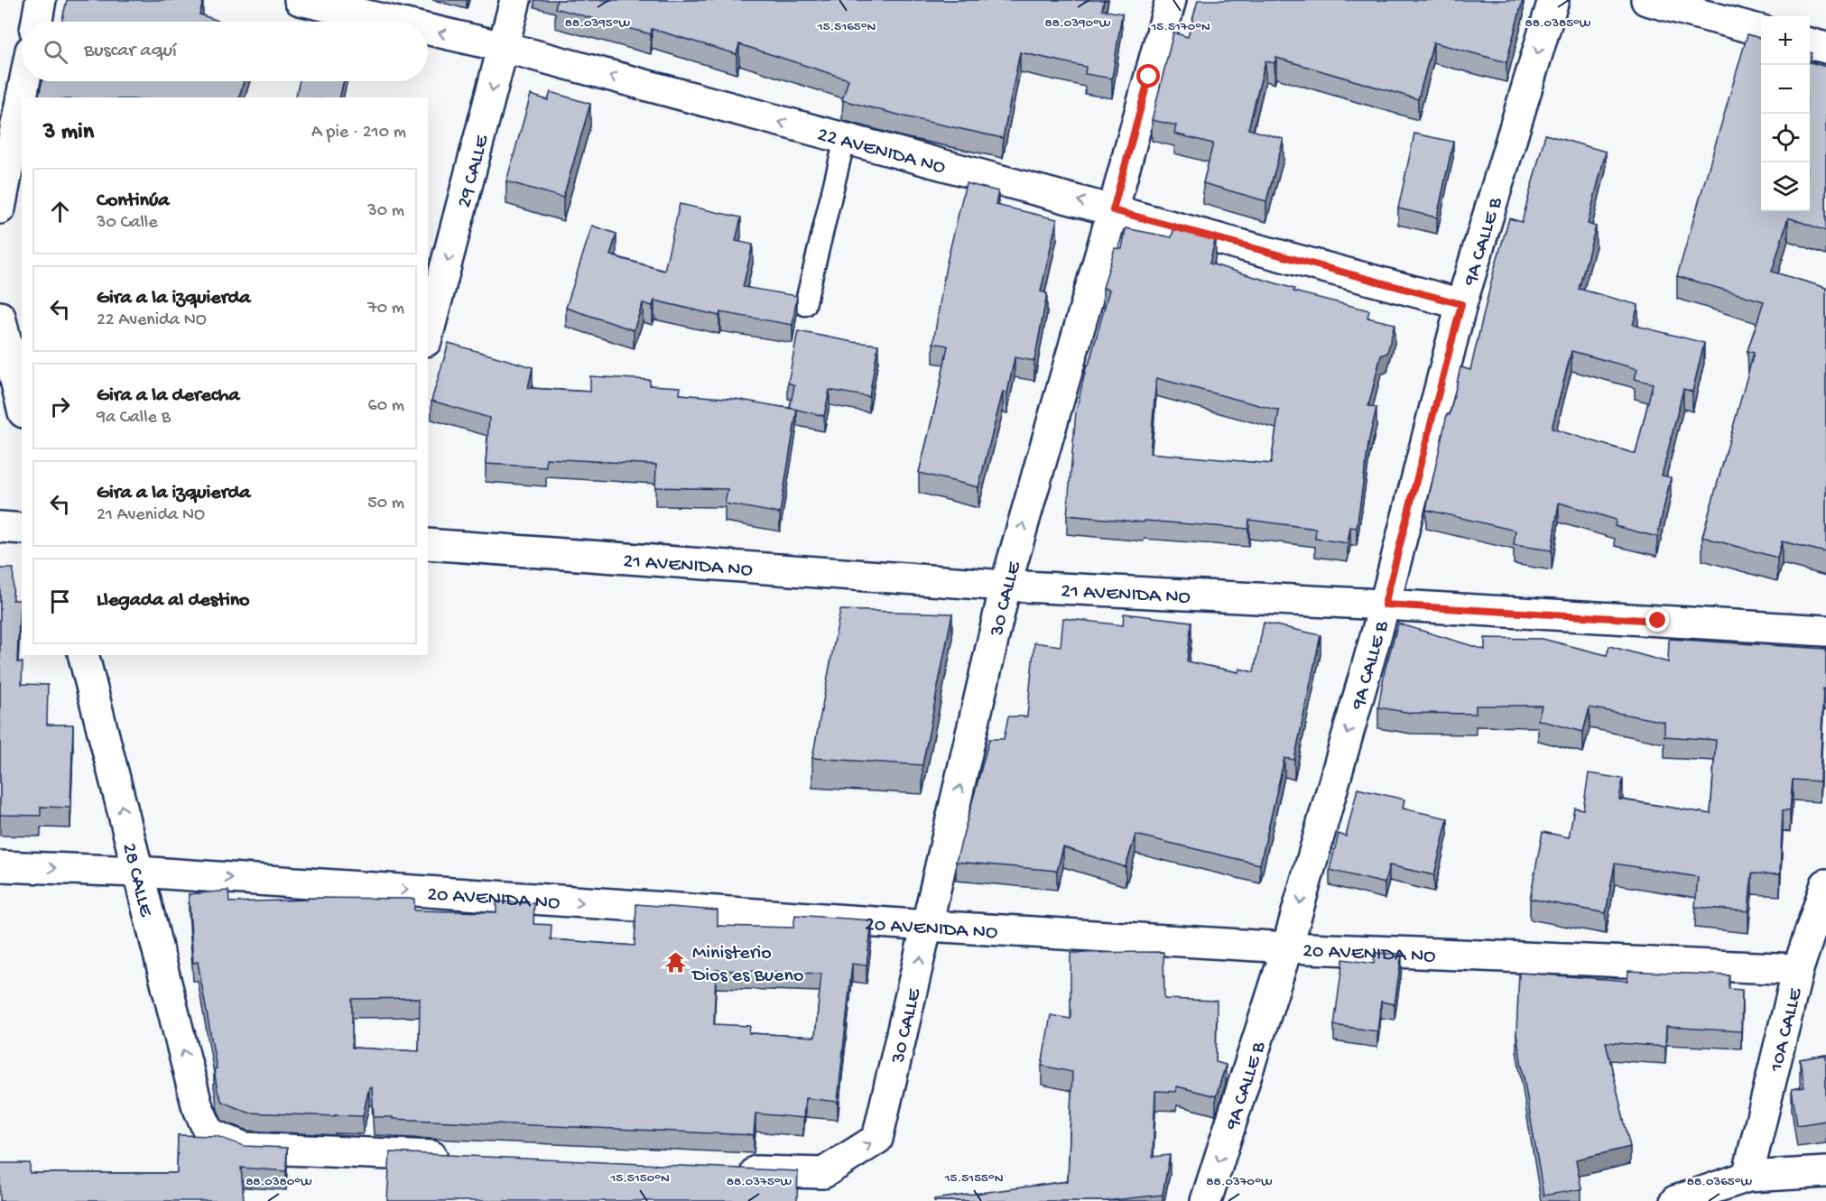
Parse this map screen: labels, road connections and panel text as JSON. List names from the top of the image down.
{
  "streets": {
    "street": [
      "22 AVENIDA NO",
      "29 CALLE",
      "9A CALLE B",
      "21 AVENIDA NO",
      "30 CALLE",
      "28 CALLE",
      "20 AVENIDA NO",
      "10A CALLE"
    ]
  },
  "crossings": [
    ["22 AVENIDA NO", "29 CALLE"],
    ["22 AVENIDA NO", "9A CALLE B"],
    ["22 AVENIDA NO", "30 CALLE"],
    ["9A CALLE B", "21 AVENIDA NO"],
    ["9A CALLE B", "20 AVENIDA NO"],
    ["21 AVENIDA NO", "30 CALLE"],
    ["30 CALLE", "20 AVENIDA NO"],
    ["28 CALLE", "20 AVENIDA NO"],
    ["20 AVENIDA NO", "10A CALLE"]
  ],
  "one_way": [
    "22 AVENIDA NO",
    "29 CALLE",
    "9A CALLE B",
    "30 CALLE",
    "28 CALLE",
    "20 AVENIDA NO"
  ],
  "places": {
    "temple": ["Ministerio Dios es Bueno"]
  },
  "page": {
    "map_buttons": ["+", "−"],
    "search": "Buscar aquí",
    "heading": ["3 min", "A pie · 210 m"],
    "list": [
      ["Continúa", "30 Calle", "30 m"],
      ["Gira a la izquierda", "22 Avenida NO", "70 m"],
      ["Gira a la derecha", "9a Calle B", "60 m"],
      ["Gira a la izquierda", "21 Avenida NO", "50 m"],
      "Llegada al destino"
    ]
  },
  "coordinates": [
    "88.0395°W",
    "88.0390°W",
    "88.0385°W",
    "15.5165°N",
    "15.5170°N",
    "15.5150°N",
    "15.5155°N",
    "88.0380°W",
    "88.0375°W",
    "88.0370°W",
    "88.0365°W"
  ]
}
